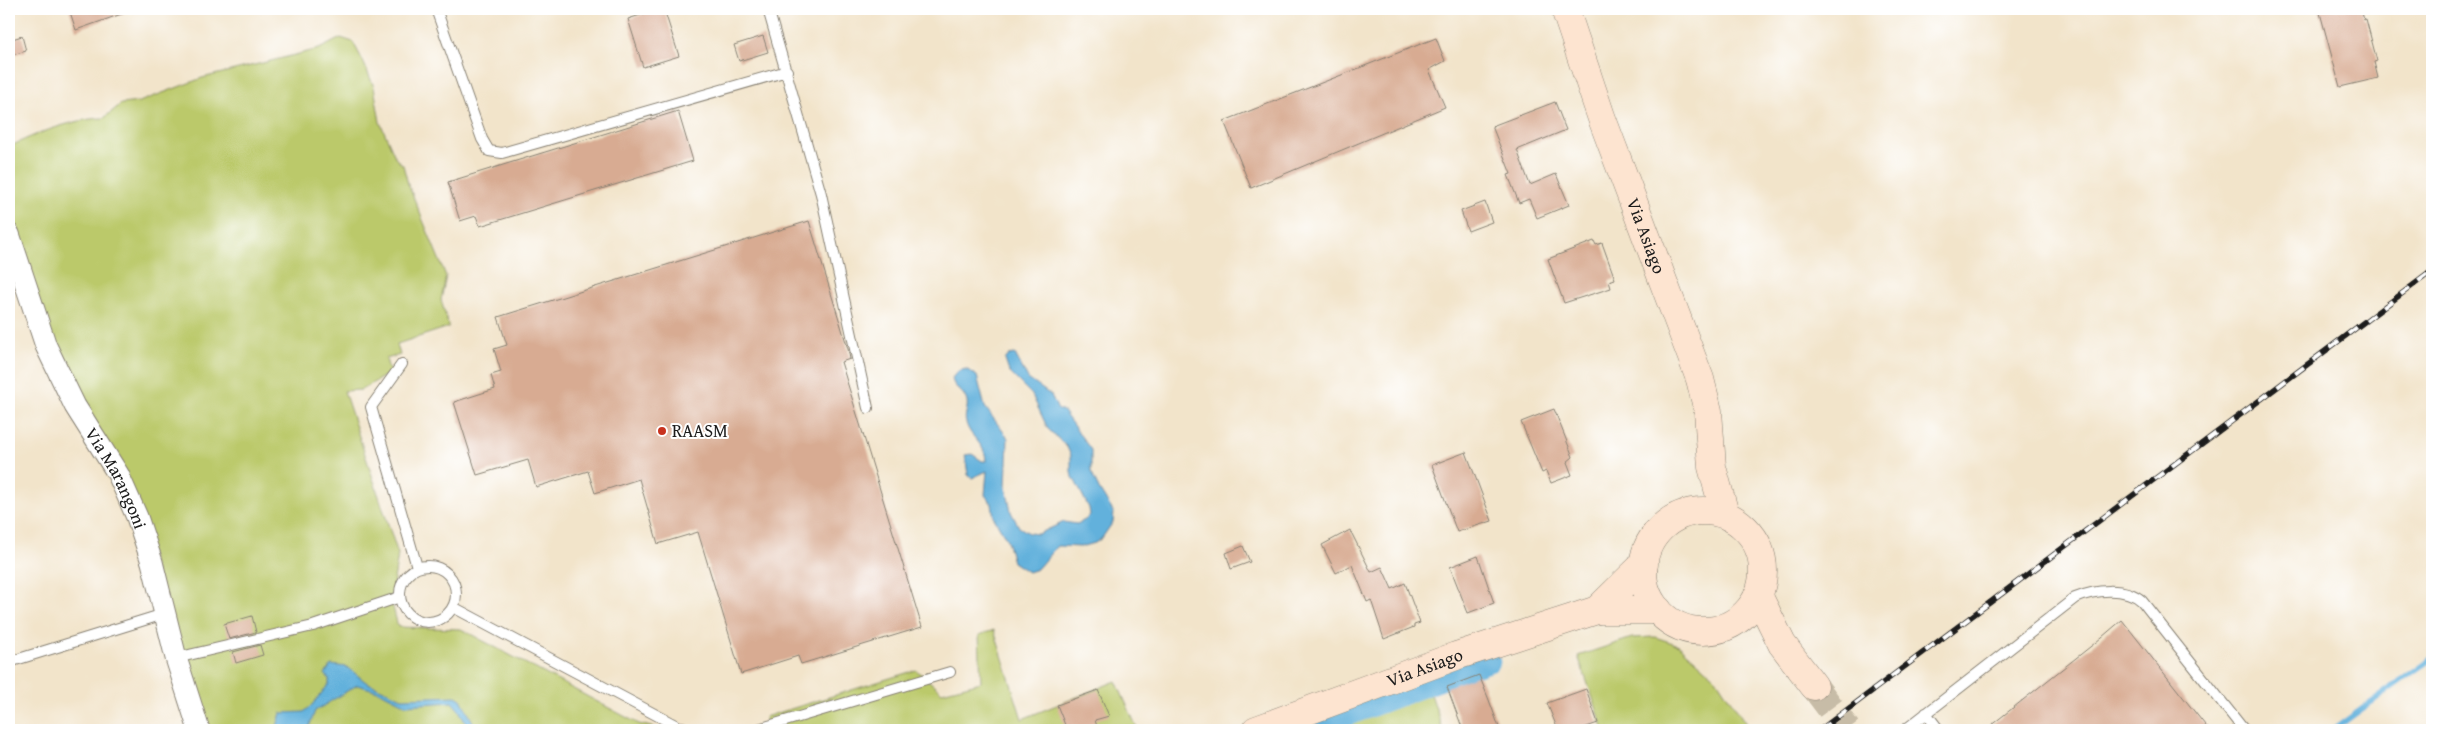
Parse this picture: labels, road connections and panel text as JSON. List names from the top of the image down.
{
  "streets": {
    "main road": ["Via Asiago"],
    "street": ["Via Marangoni"]
  },
  "places": ["RAASM"]
}
